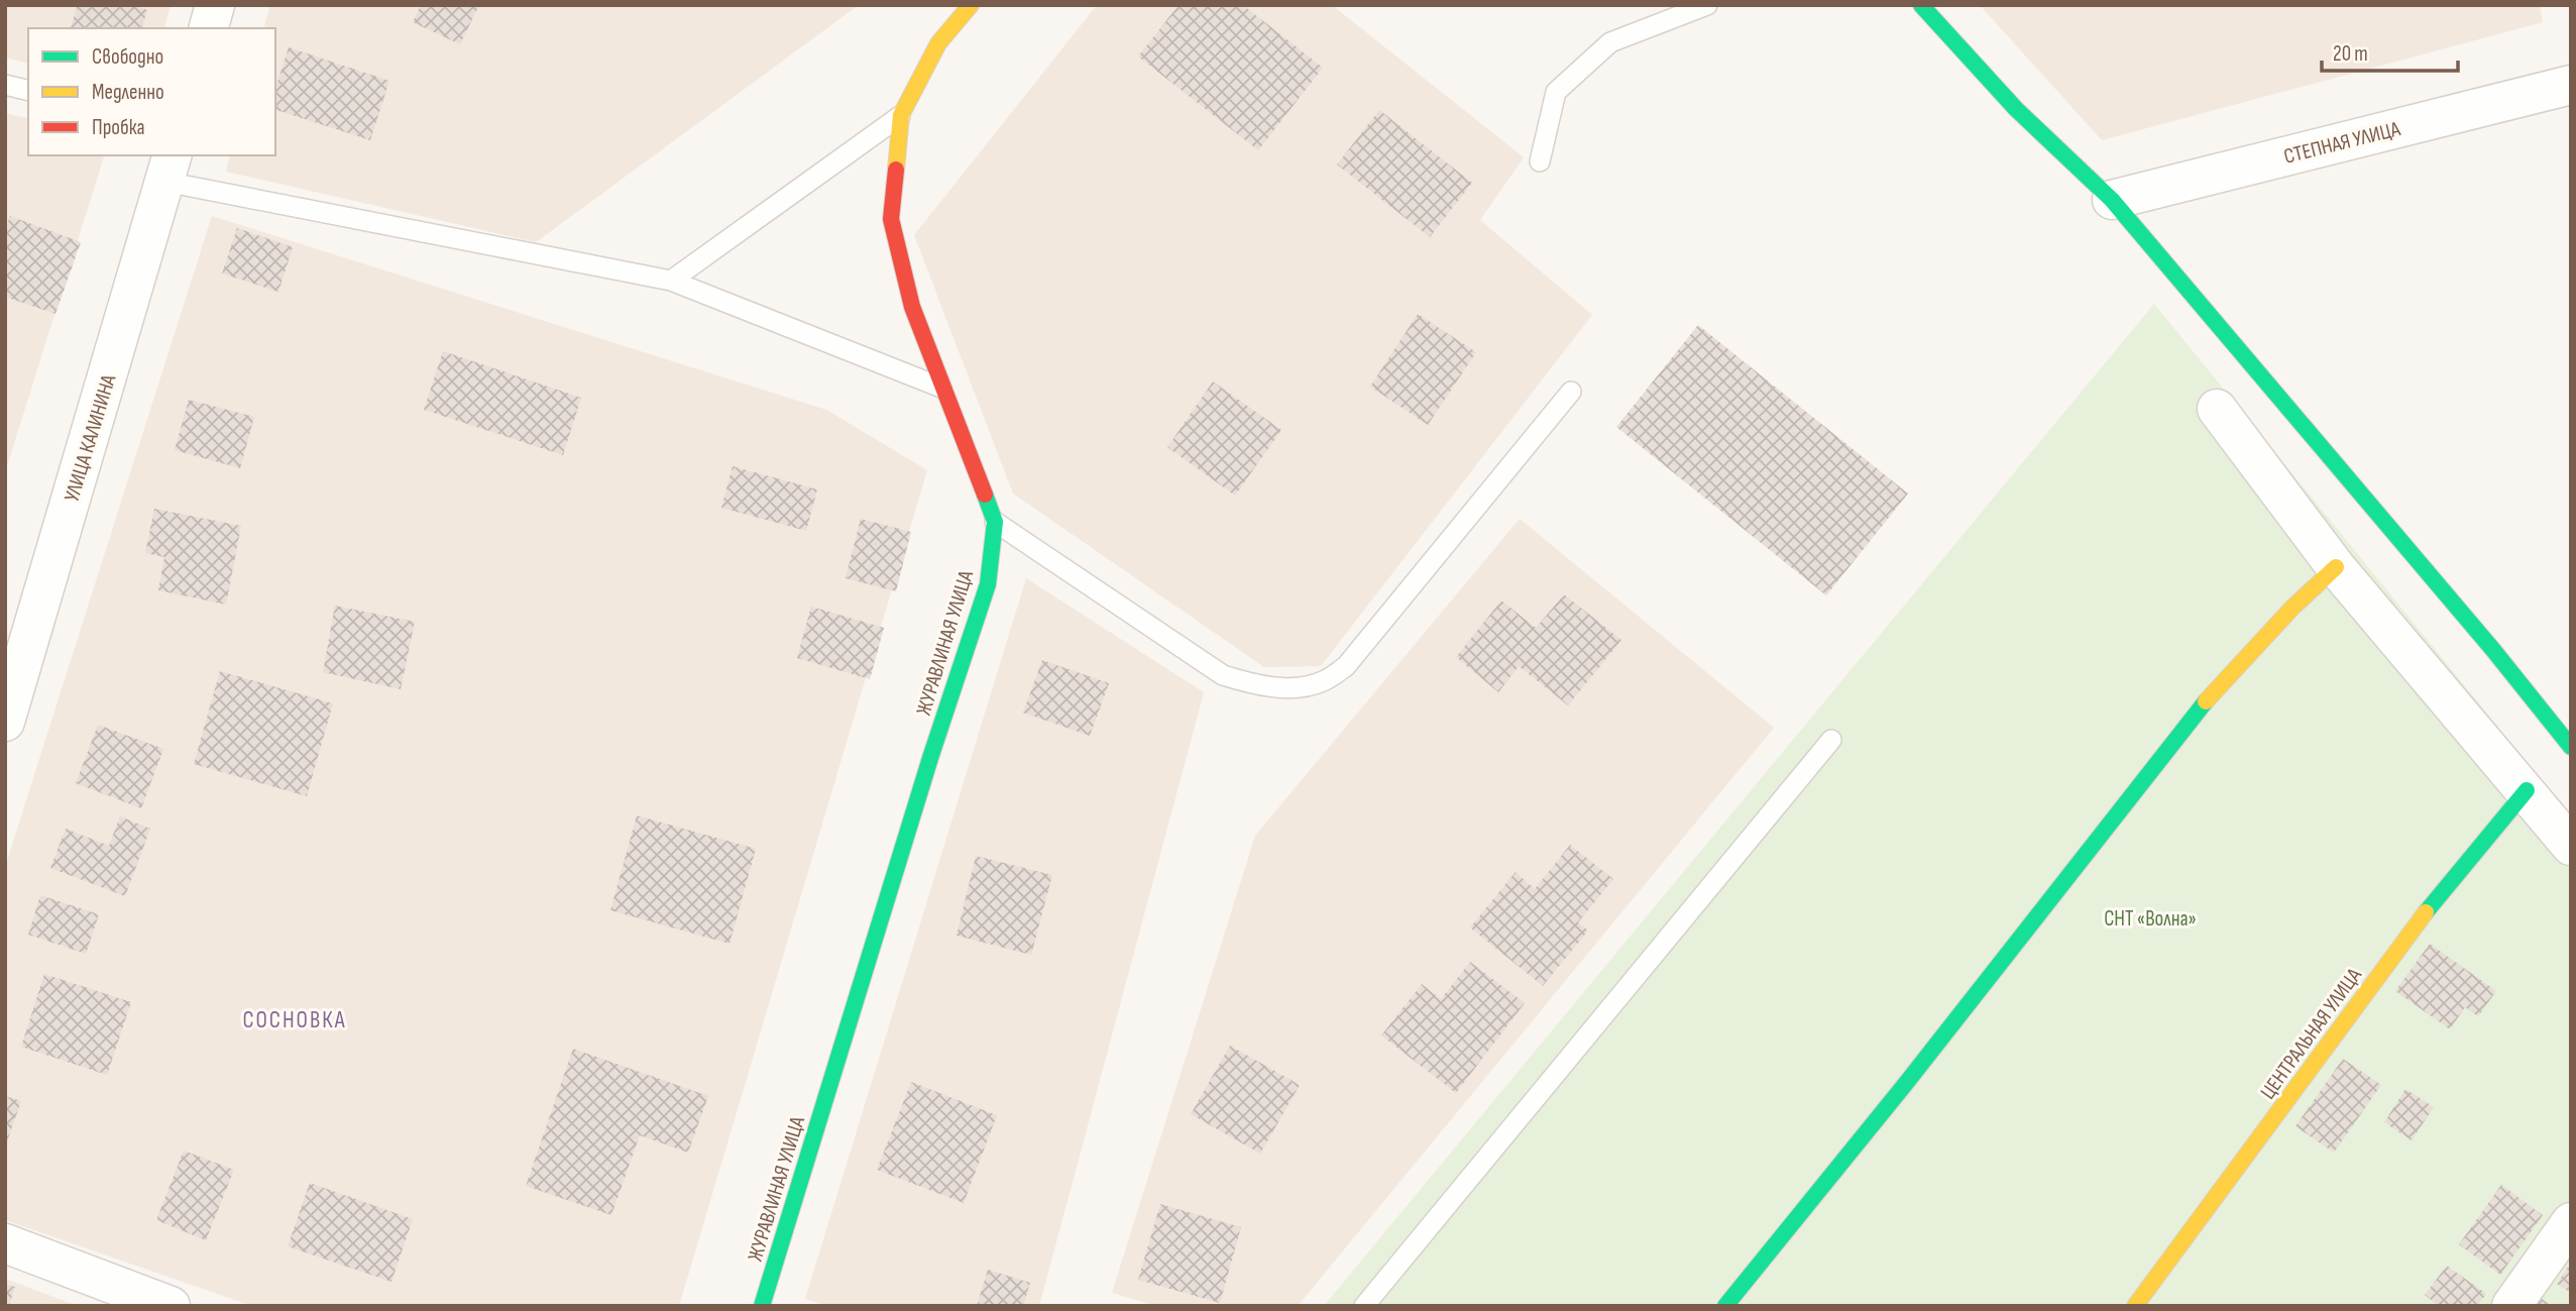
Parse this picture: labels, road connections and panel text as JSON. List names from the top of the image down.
{
  "streets": {
    "street": [
      "СТЕПНАЯ УЛИЦА",
      "УЛИЦА КАЛИНИНА",
      "ЖУРАВЛИНАЯ УЛИЦА",
      "ЦЕНТРАЛЬНАЯ УЛИЦА"
    ]
  },
  "districts": ["СОСНОВКА"],
  "parks": ["СНТ «Волна»"],
  "legend": ["Свободно", "Медленно", "Пробка"],
  "scale_bar": "20 m"
}
